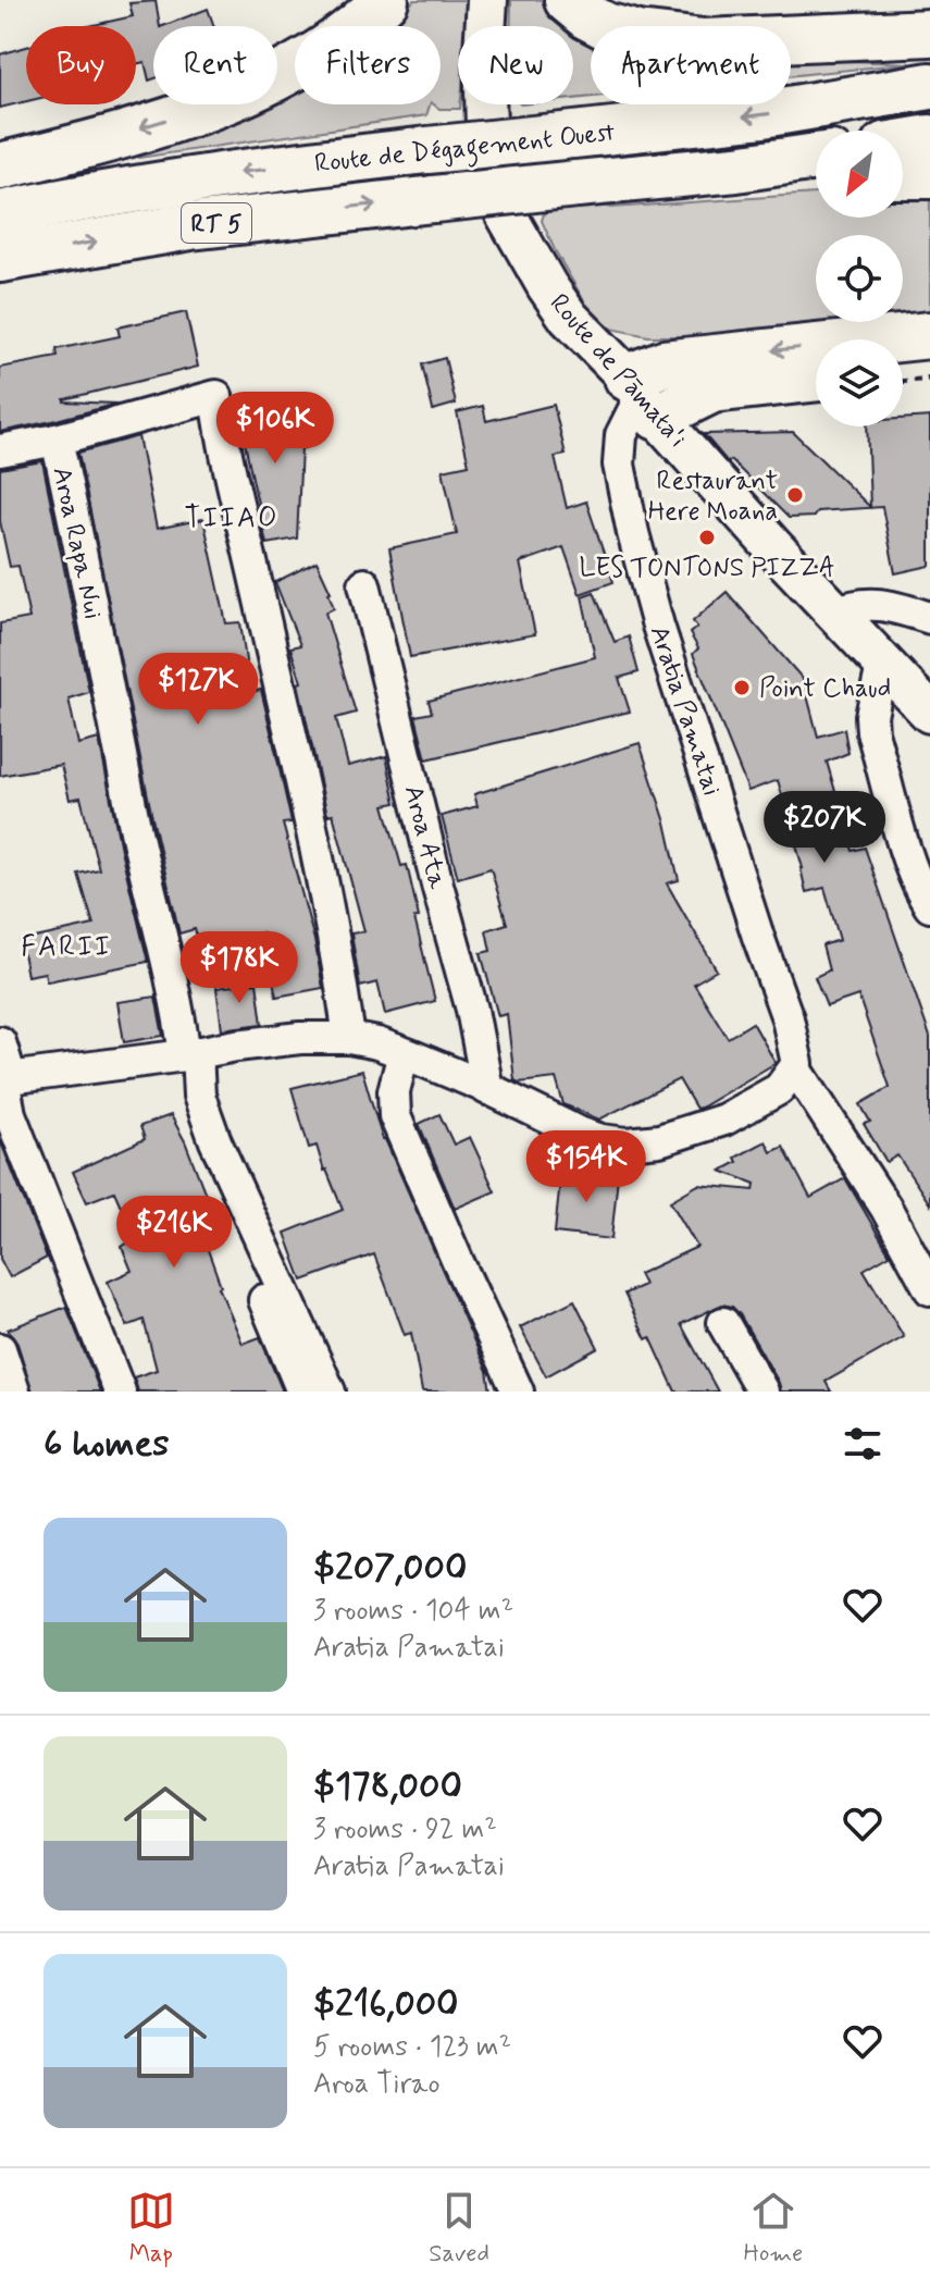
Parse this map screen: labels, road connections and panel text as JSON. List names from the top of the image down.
{
  "streets": {
    "highway": ["Route de Dégagement Ouest", "RT 5"],
    "main road": ["Route de Pāmata'i"],
    "street": ["Aroa Rapa Nui", "Aratia Pamatai", "Aroa Ata"]
  },
  "crossings": [
    ["Route de Pāmata'i", "Aratia Pamatai"]
  ],
  "districts": ["TIIAO", "FARII"],
  "places": ["Restaurant Here Moana", "LES TONTONS PIZZA", "Point Chaud"],
  "north": "bottom left",
  "page": {
    "chip": [
      "Buy",
      "Rent",
      "Filters",
      "New",
      "Apartment"
    ],
    "price": [
      "$106K",
      "$127K",
      "$207K",
      "$178K",
      "$154K",
      "$216K"
    ],
    "heading": "6 homes",
    "list": [
      {
        "name": "$207,000",
        "note": "3 rooms · 104 m² · Aratia Pamatai"
      },
      {
        "name": "$178,000",
        "note": "3 rooms · 92 m² · Aratia Pamatai"
      },
      {
        "name": "$216,000",
        "note": "5 rooms · 123 m² · Aroa Tirao"
      }
    ],
    "tabs": ["Map", "Saved", "Home"]
  }
}
